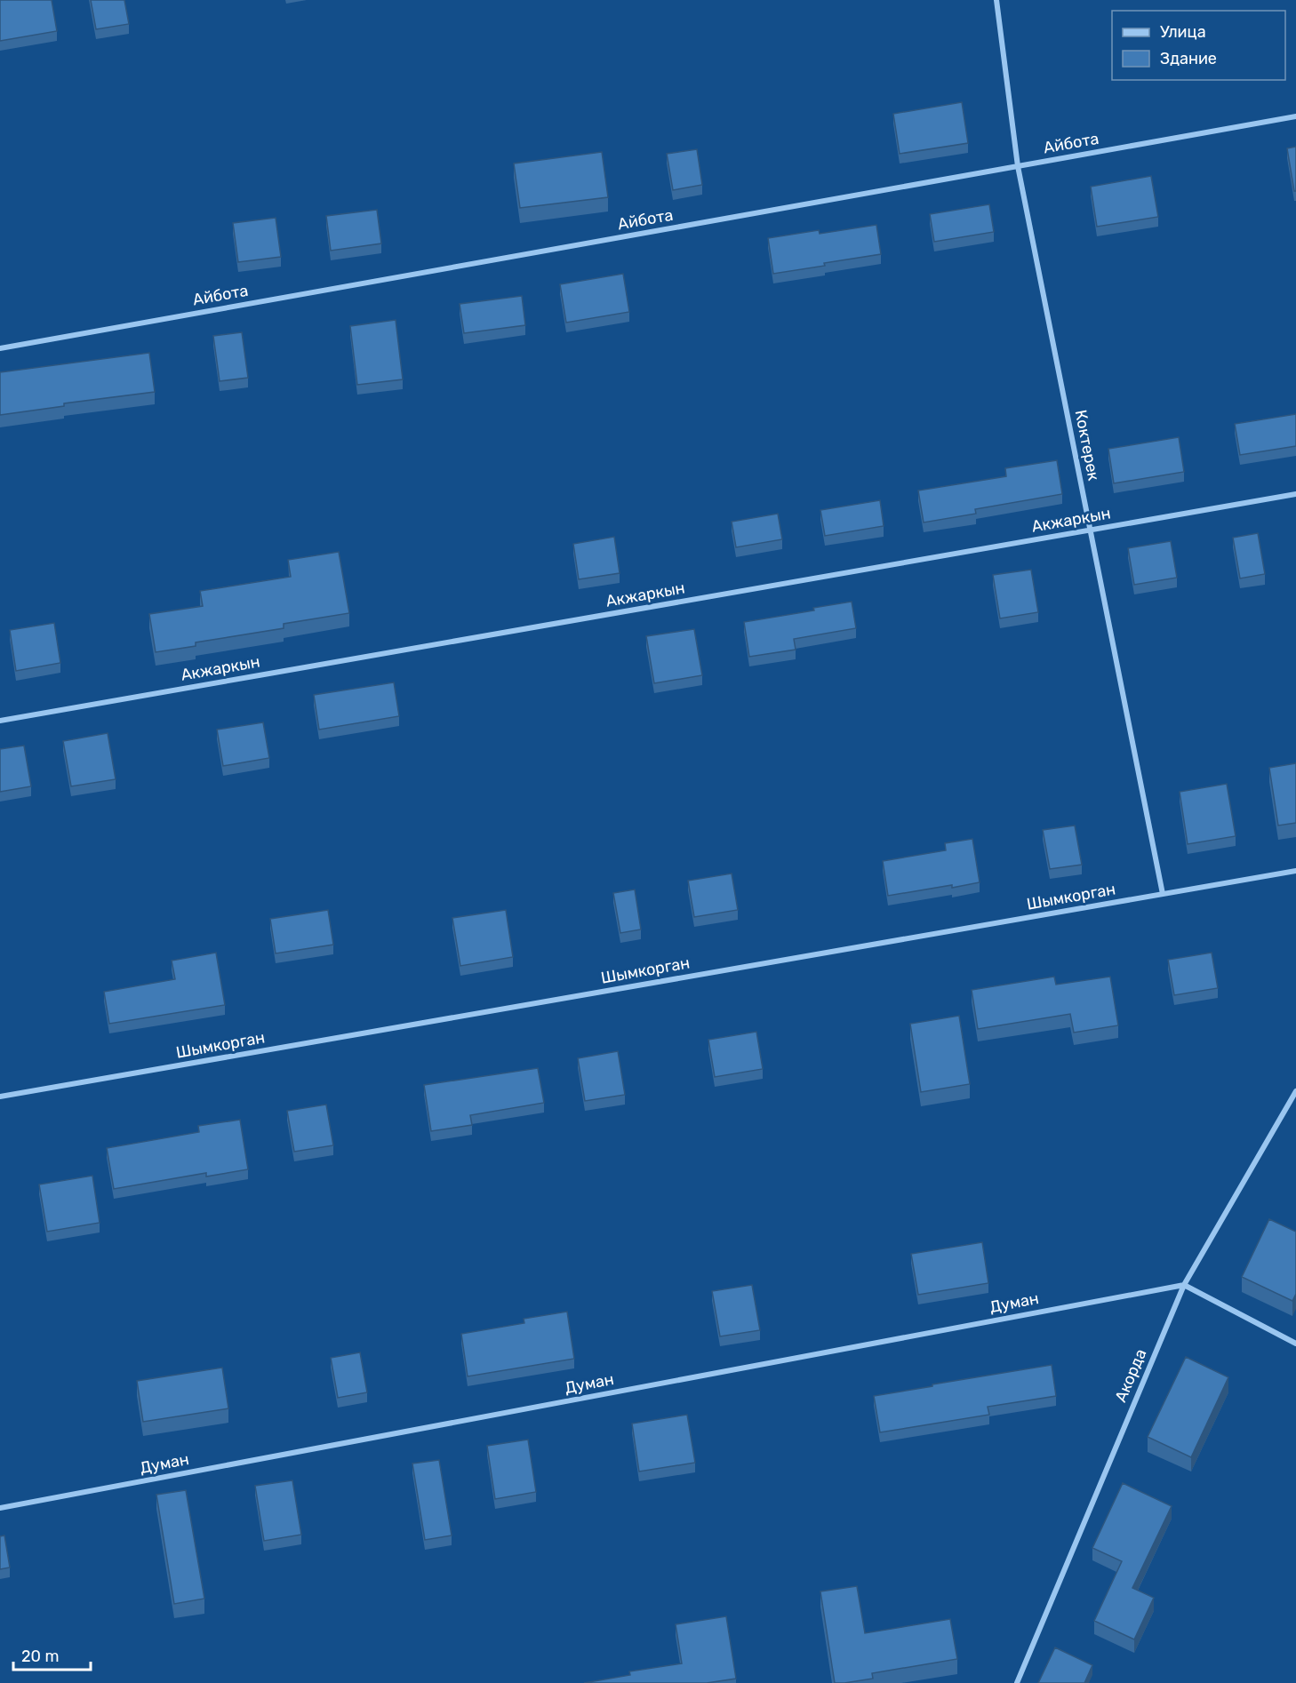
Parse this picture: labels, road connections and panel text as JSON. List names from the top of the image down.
{
  "streets": {
    "street": [
      "Айбота",
      "Коктерек",
      "Акжаркын",
      "Шымкорган",
      "Думан",
      "Акорда"
    ]
  },
  "crossings": [
    ["Айбота", "Коктерек"],
    ["Коктерек", "Акжаркын"],
    ["Коктерек", "Шымкорган"],
    ["Думан", "Акорда"]
  ],
  "legend": ["Улица", "Здание"],
  "scale_bar": "20 m"
}
